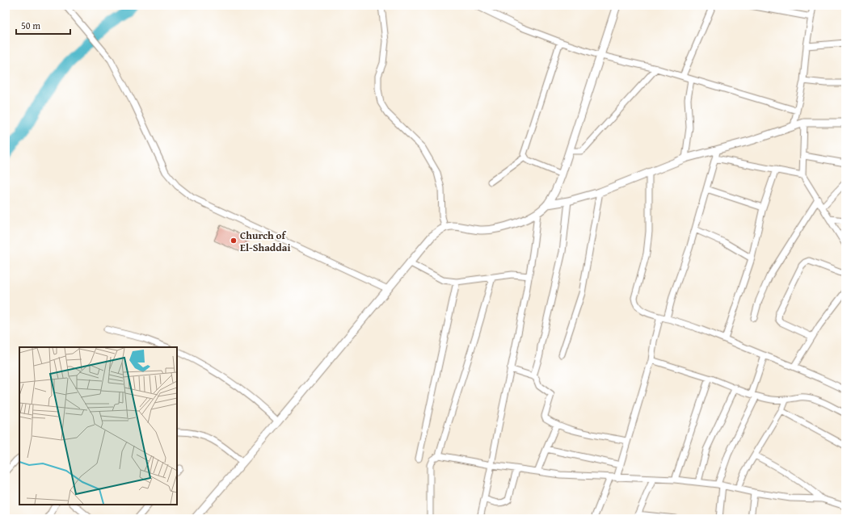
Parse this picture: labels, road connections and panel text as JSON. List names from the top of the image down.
{
  "places": ["Church of El-Shaddai"],
  "scale_bar": "50 m"
}
